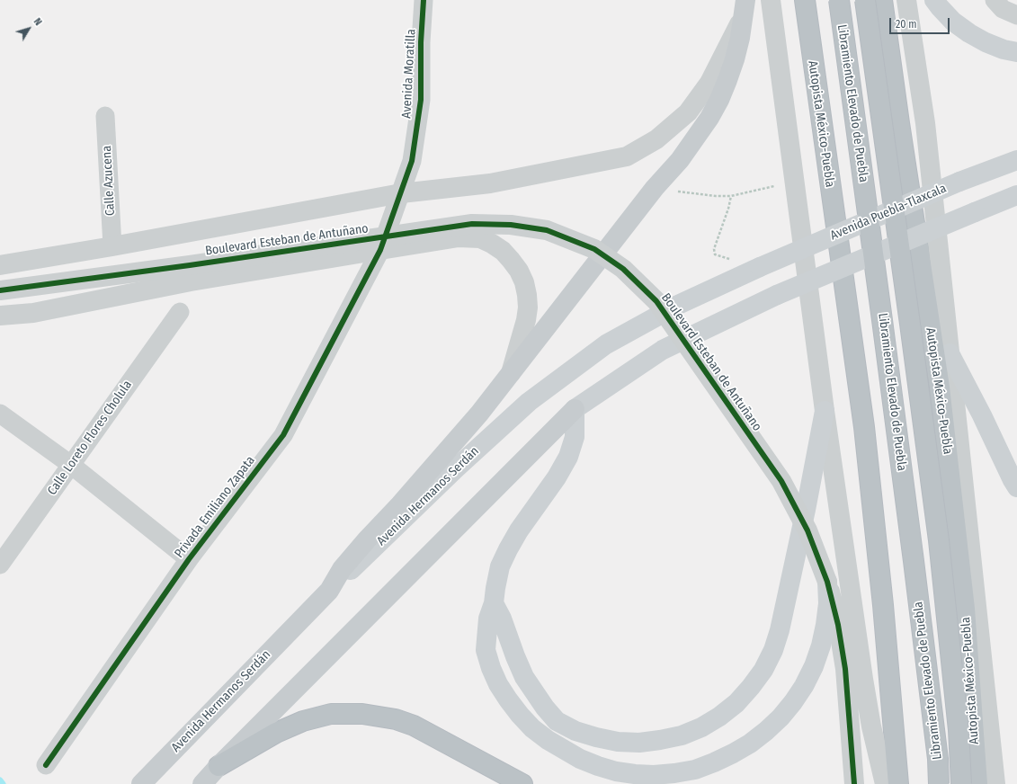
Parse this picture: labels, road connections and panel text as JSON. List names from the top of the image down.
{
  "streets": {
    "highway": ["Libramiento Elevado de Puebla", "Autopista México-Puebla"],
    "main road": ["Avenida Puebla-Tlaxcala", "Avenida Hermanos Serdán"],
    "street": [
      "Avenida Moratilla",
      "Calle Azucena",
      "Boulevard Esteban de Antuñano",
      "Calle Loreto Flores Cholula",
      "Privada Emiliano Zapata"
    ]
  },
  "crossings": [
    ["Avenida Moratilla", "Boulevard Esteban de Antuñano"],
    ["Avenida Moratilla", "Privada Emiliano Zapata"],
    ["Calle Azucena", "Boulevard Esteban de Antuñano"],
    ["Avenida Puebla-Tlaxcala", "Avenida Hermanos Serdán"]
  ],
  "scale_bar": "20 m",
  "north": "top right"
}
